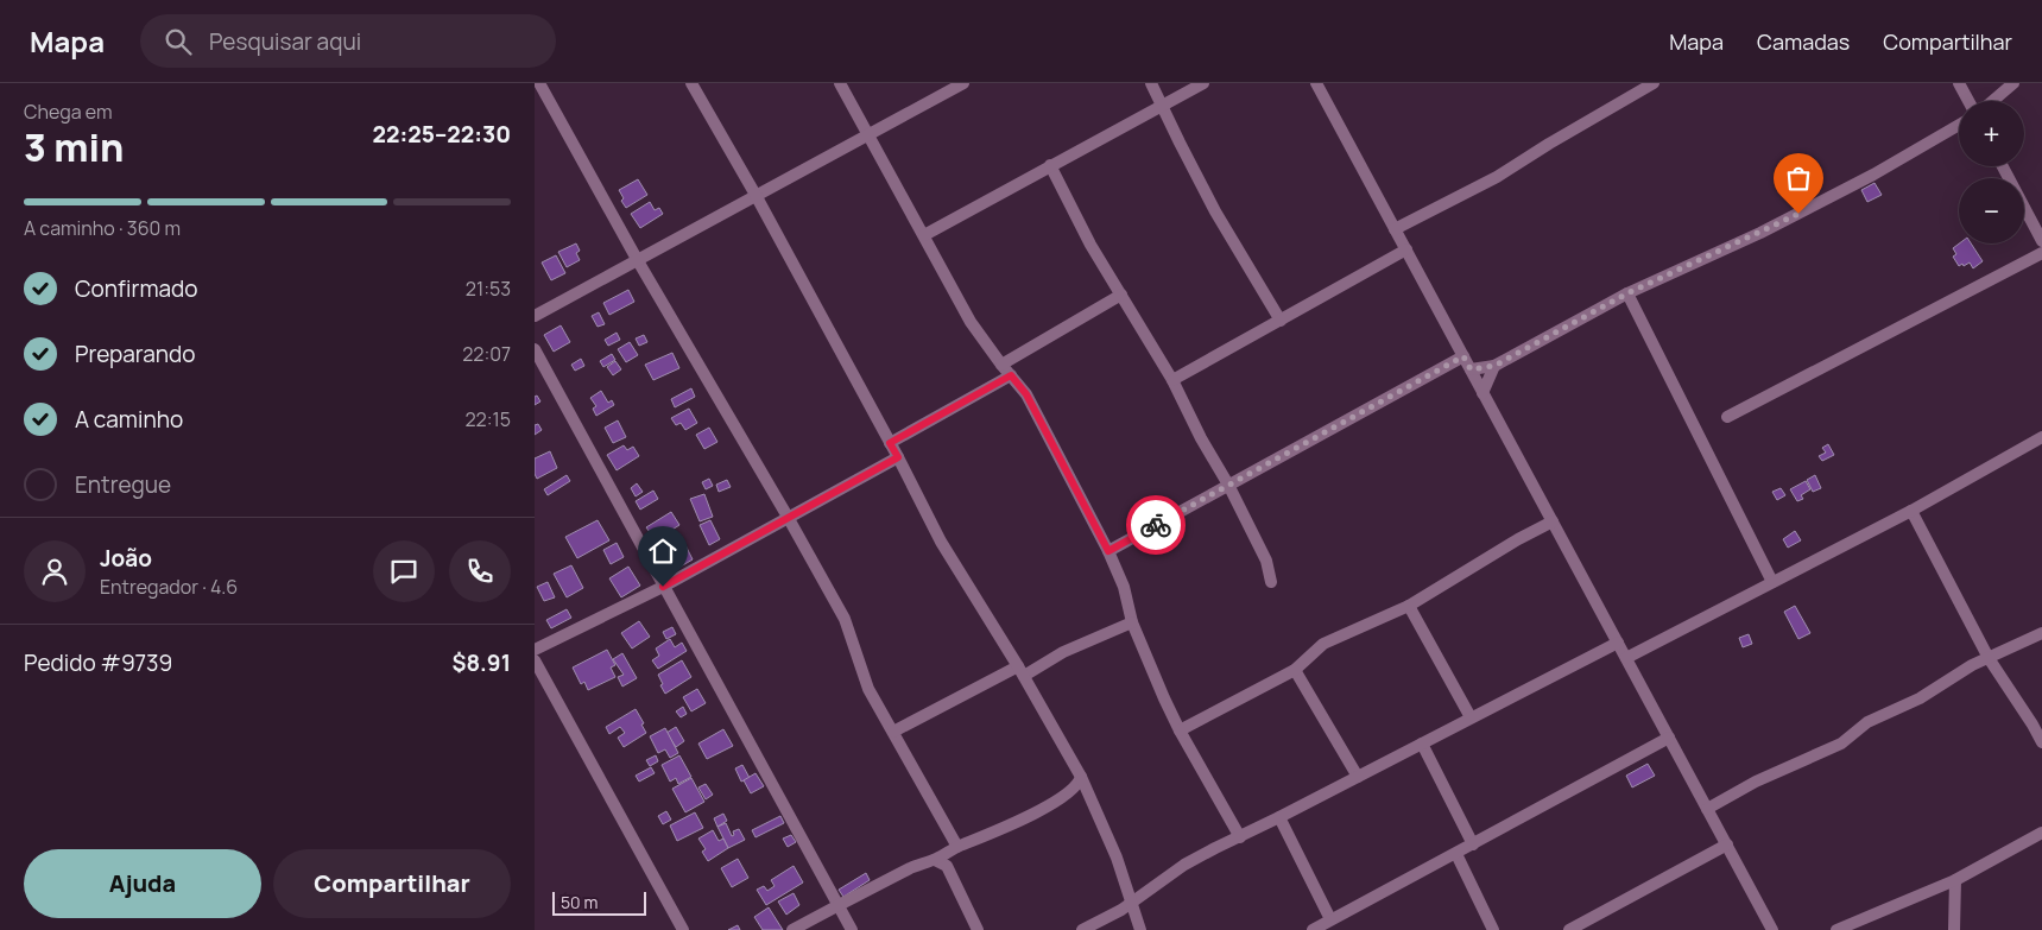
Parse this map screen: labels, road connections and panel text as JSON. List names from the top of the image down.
{
  "scale_bar": "50 m",
  "page": {
    "header": "Mapa",
    "search": "Pesquisar aqui",
    "nav": ["Mapa", "Camadas", "Compartilhar"],
    "heading": ["3 min", "Chega em", "22:25–22:30"],
    "panel": [
      "João",
      "Entregador · 4.6",
      "Pedido #9739",
      "$8.91"
    ],
    "map_buttons": ["+", "−"],
    "bar": "A caminho · 360 m",
    "list": [
      ["Confirmado", "21:53"],
      ["Preparando", "22:07"],
      ["A caminho", "22:15"],
      "Entregue"
    ],
    "buttons": ["Ajuda", "Compartilhar"],
    "scale": "50 m"
  }
}
